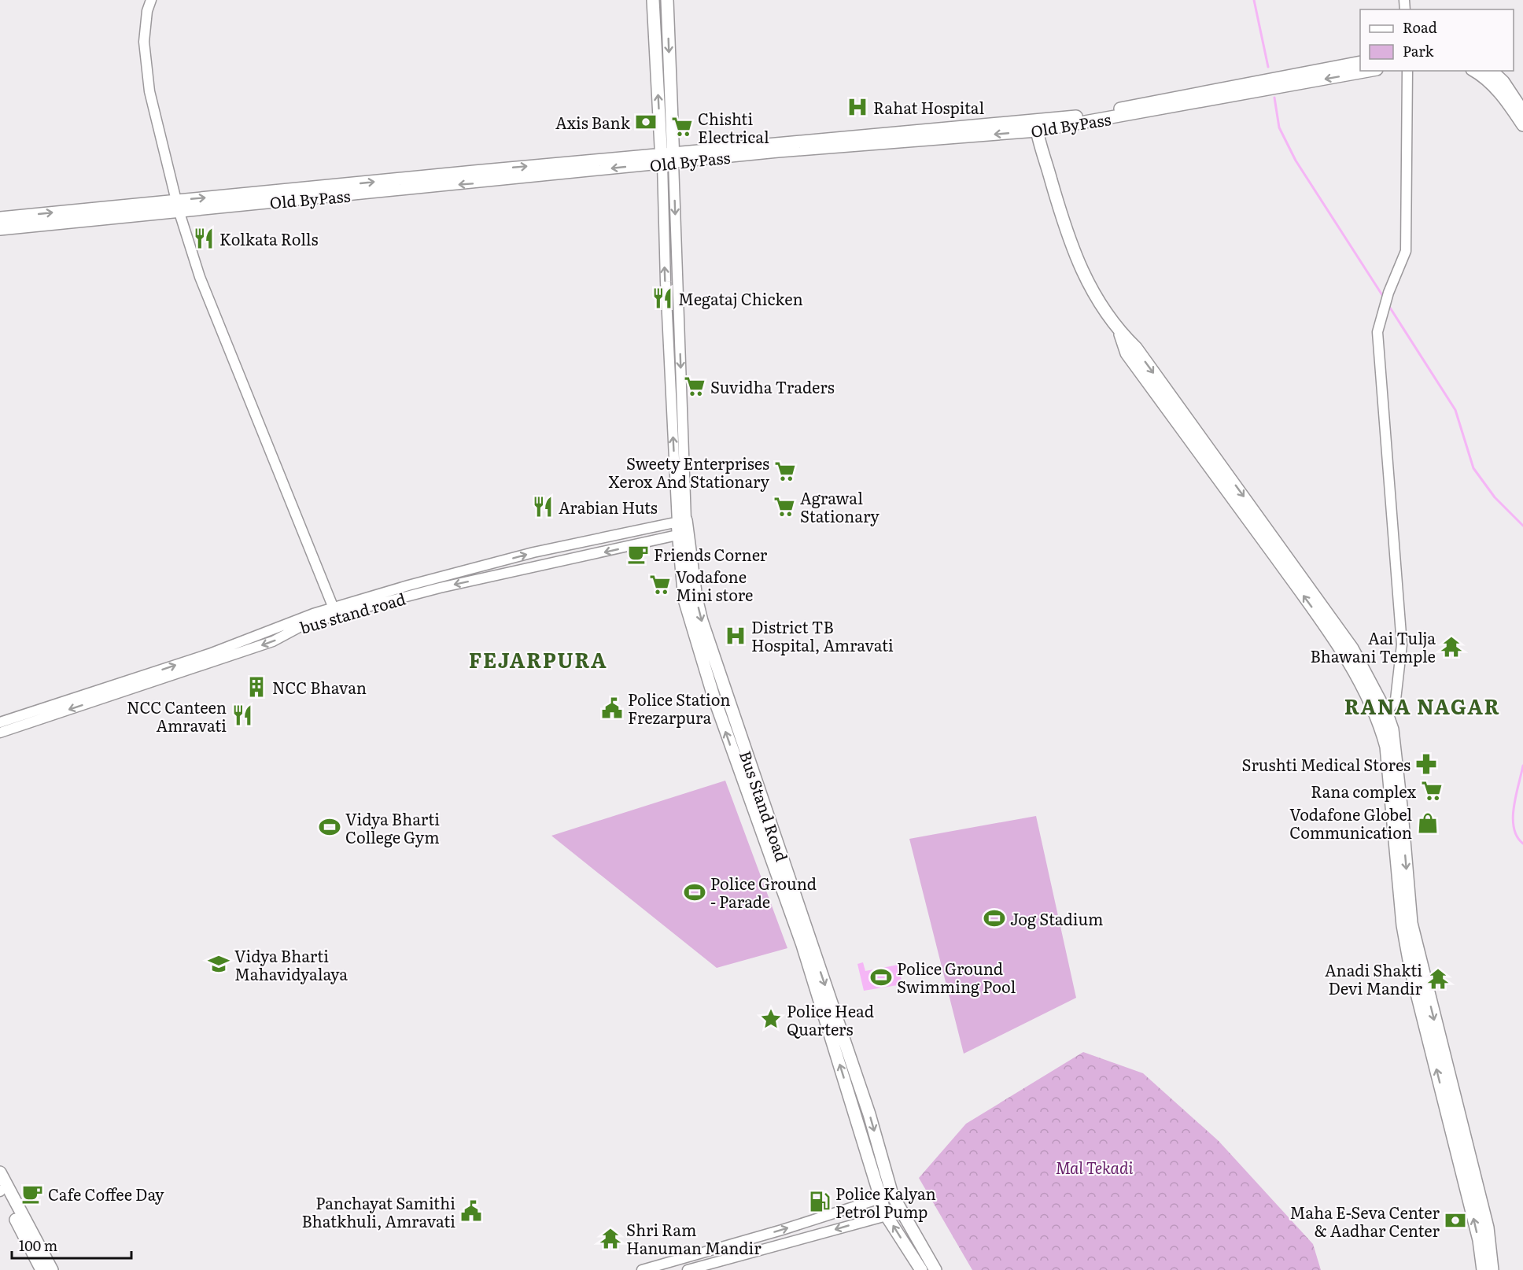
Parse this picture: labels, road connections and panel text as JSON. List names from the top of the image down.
{
  "streets": {
    "main road": ["Old ByPass", "Bus Stand Road"],
    "street": ["bus stand road"]
  },
  "crossings": [
    ["bus stand road", "Bus Stand Road"]
  ],
  "districts": ["FEJARPURA", "RANA NAGAR"],
  "parks": ["Mal Tekadi"],
  "places": {
    "hospital": ["Rahat Hospital", "District TB Hospital, Amravati"],
    "bank": ["Axis Bank", "Maha E-Seva Center & Aadhar Center"],
    "supermarket": [
      "Chishti Electrical",
      "Suvidha Traders",
      "Sweety Enterprises Xerox And Stationary",
      "Agrawal Stationary",
      "Vodafone Mini store",
      "Rana complex"
    ],
    "restaurant": [
      "Kolkata Rolls",
      "Megataj Chicken",
      "Arabian Huts",
      "NCC Canteen Amravati"
    ],
    "cafe": ["Friends Corner", "Cafe Coffee Day"],
    "temple": ["Aai Tulja Bhawani Temple", "Anadi Shakti Devi Mandir", "Shri Ram Hanuman Mandir"],
    "building": ["NCC Bhavan"],
    "public building": ["Police Station Frezarpura", "Panchayat Samithi Bhatkhuli, Amravati"],
    "pharmacy": ["Srushti Medical Stores"],
    "shop": ["Vodafone Globel Communication"],
    "sports": [
      "Vidya Bharti College Gym",
      "Police Ground - Parade",
      "Jog Stadium",
      "Police Ground Swimming Pool"
    ],
    "school or university": ["Vidya Bharti Mahavidyalaya"],
    "place": ["Police Head Quarters"],
    "fuel station": ["Police Kalyan Petrol Pump"]
  },
  "legend": ["Road", "Park"],
  "scale_bar": "100 m"
}
